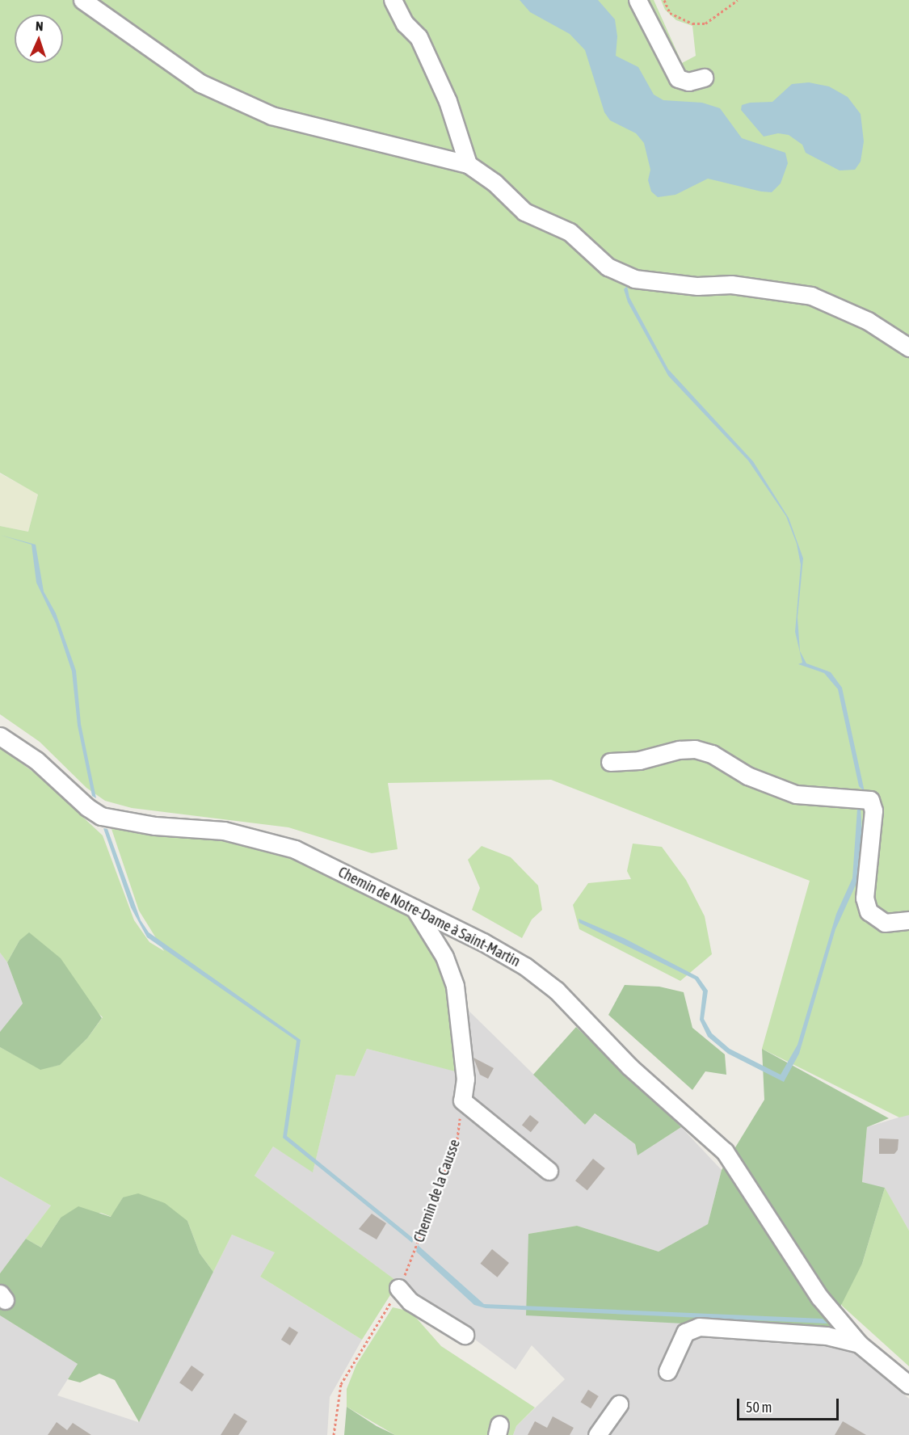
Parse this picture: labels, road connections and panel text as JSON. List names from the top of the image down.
{
  "streets": {
    "street": ["Chemin de Notre-Dame à Saint-Martin"],
    "path": ["Chemin de la Causse"]
  },
  "scale_bar": "50 m",
  "north": "top"
}
